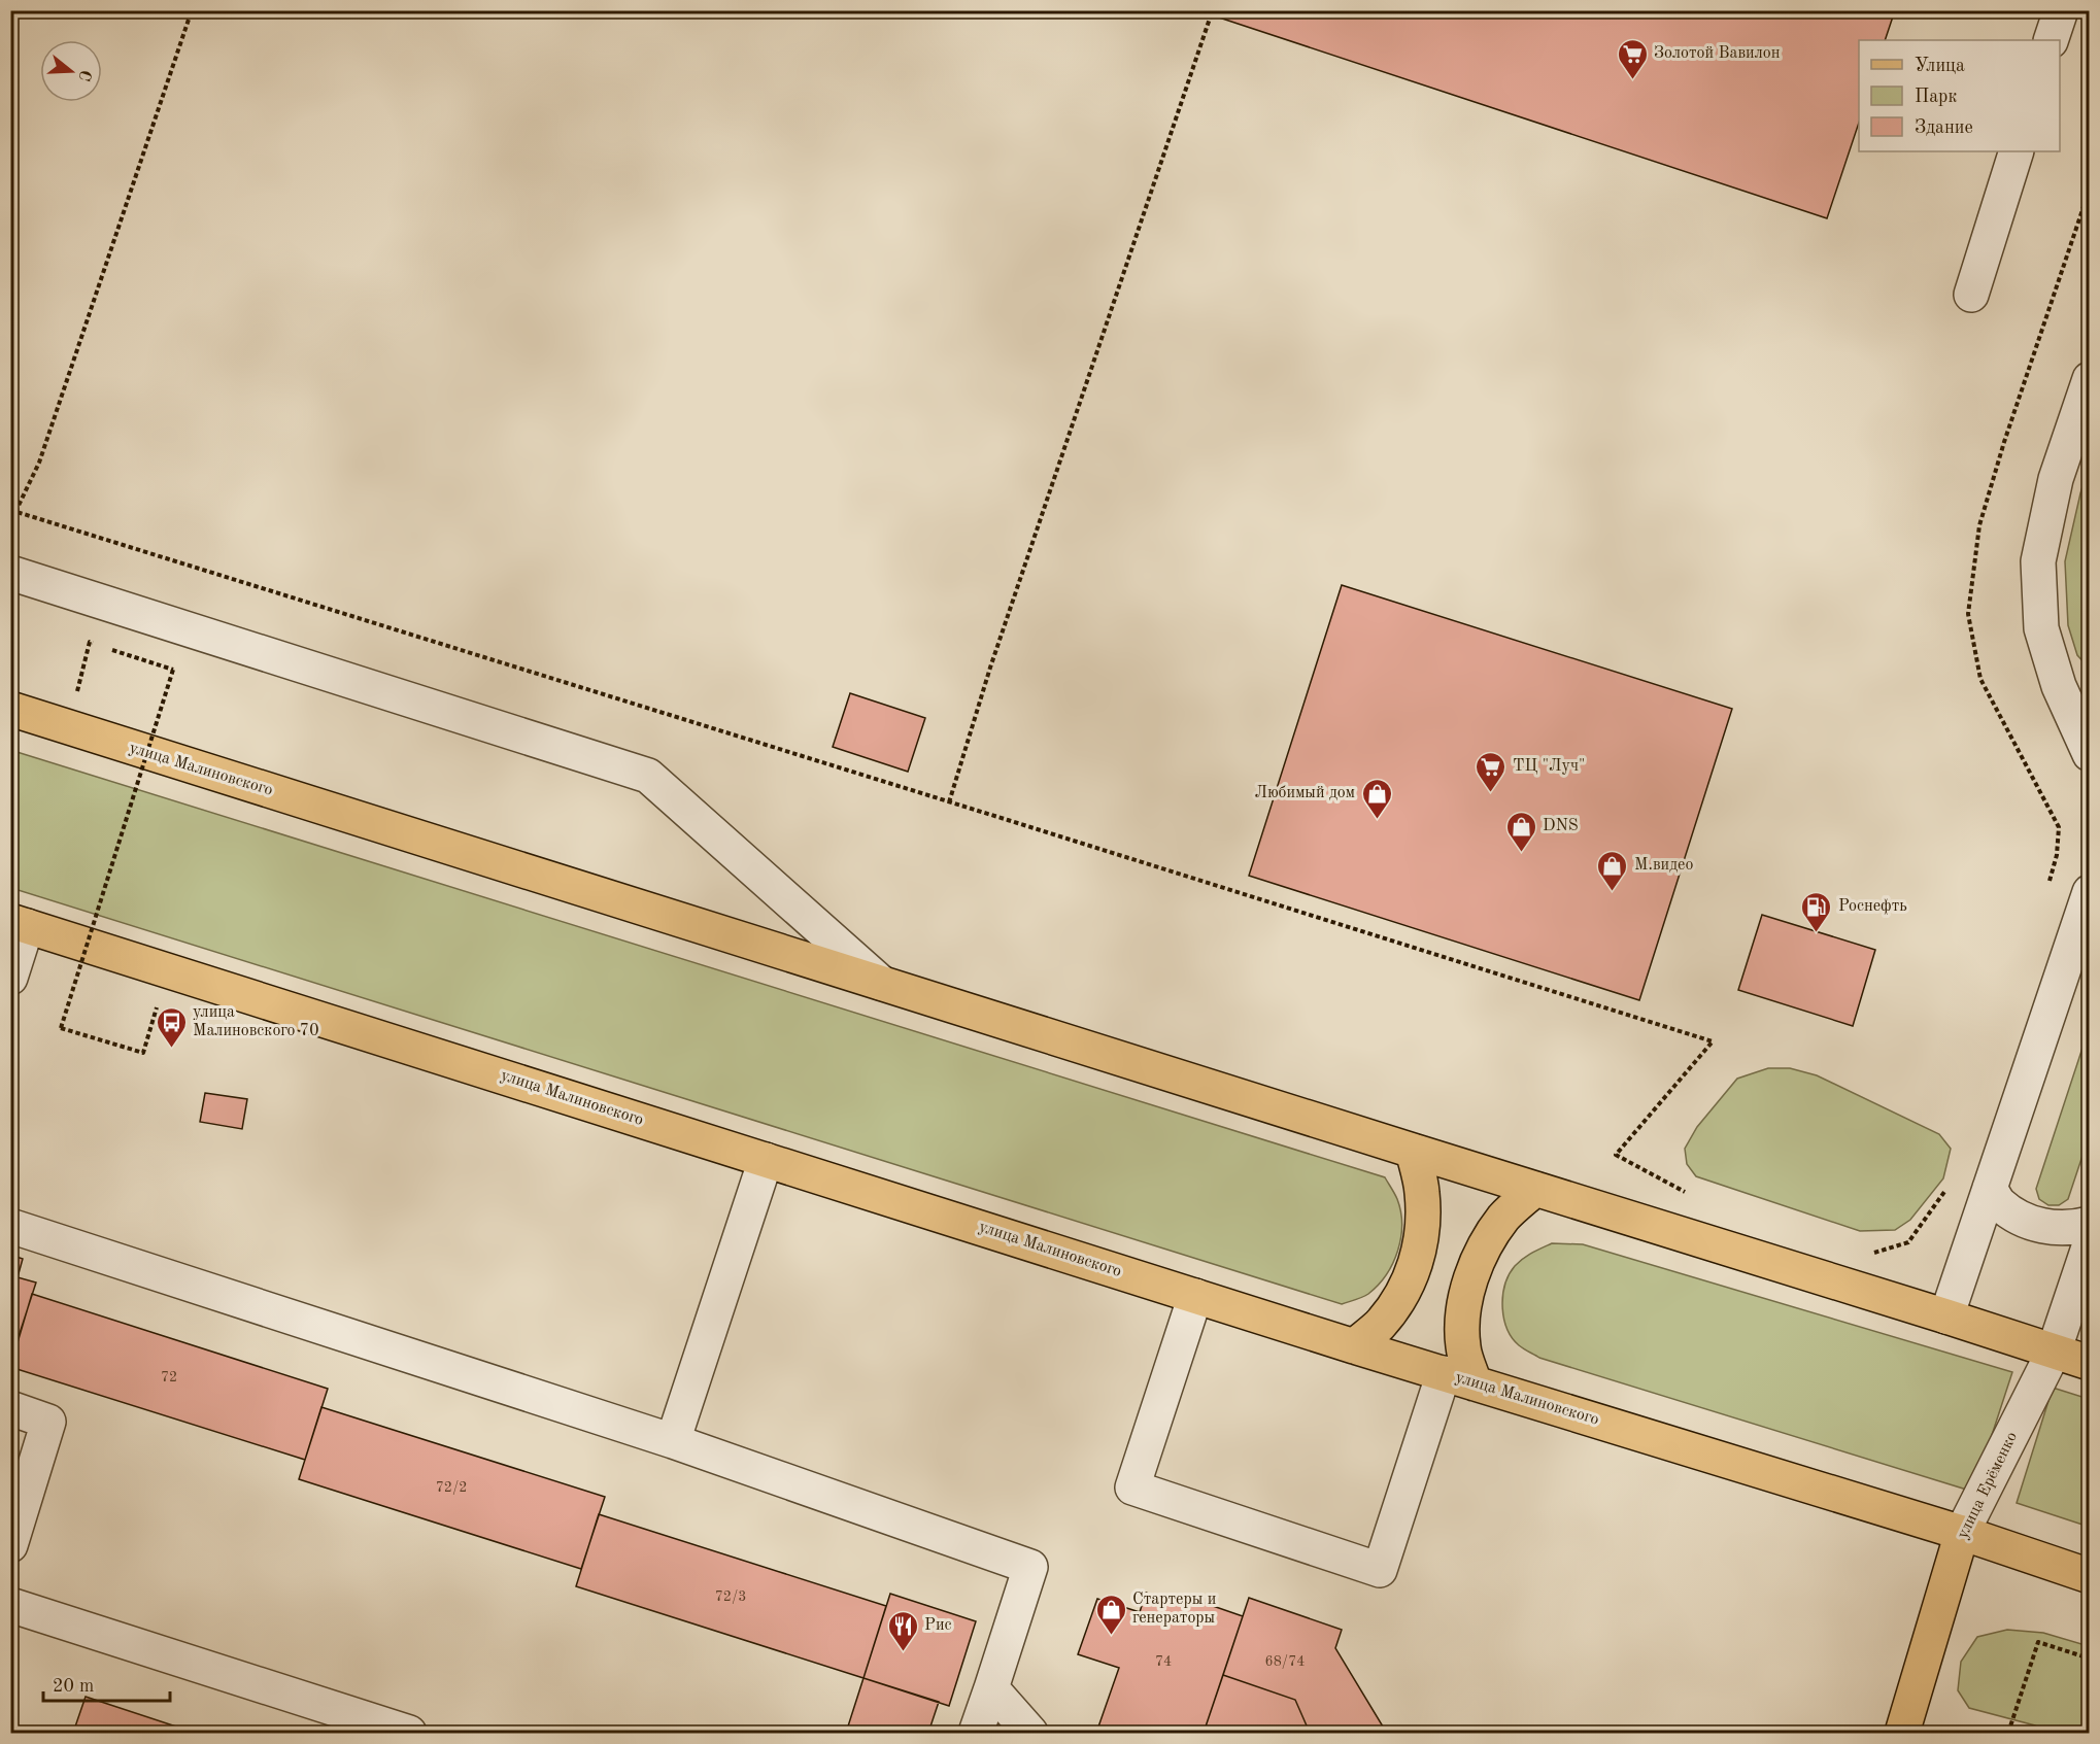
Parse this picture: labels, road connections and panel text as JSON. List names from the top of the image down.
{
  "streets": {
    "main road": ["улица Малиновского", "улица Ерёменко"]
  },
  "crossings": [
    ["улица Малиновского", "улица Ерёменко"]
  ],
  "places": {
    "supermarket": ["Золотой Вавилон", "ТЦ \"Луч\""],
    "shop": [
      "Любимый дом",
      "DNS",
      "М.видео",
      "Стартеры и генераторы"
    ],
    "fuel station": ["Роснефть"],
    "bus stop": ["улица Малиновского 70"],
    "restaurant": ["Рис"]
  },
  "house_numbers": [
    "72",
    "72/2",
    "72/3",
    "74",
    "68/74"
  ],
  "legend": ["Улица", "Парк", "Здание"],
  "scale_bar": "20 m",
  "north": "right"
}
